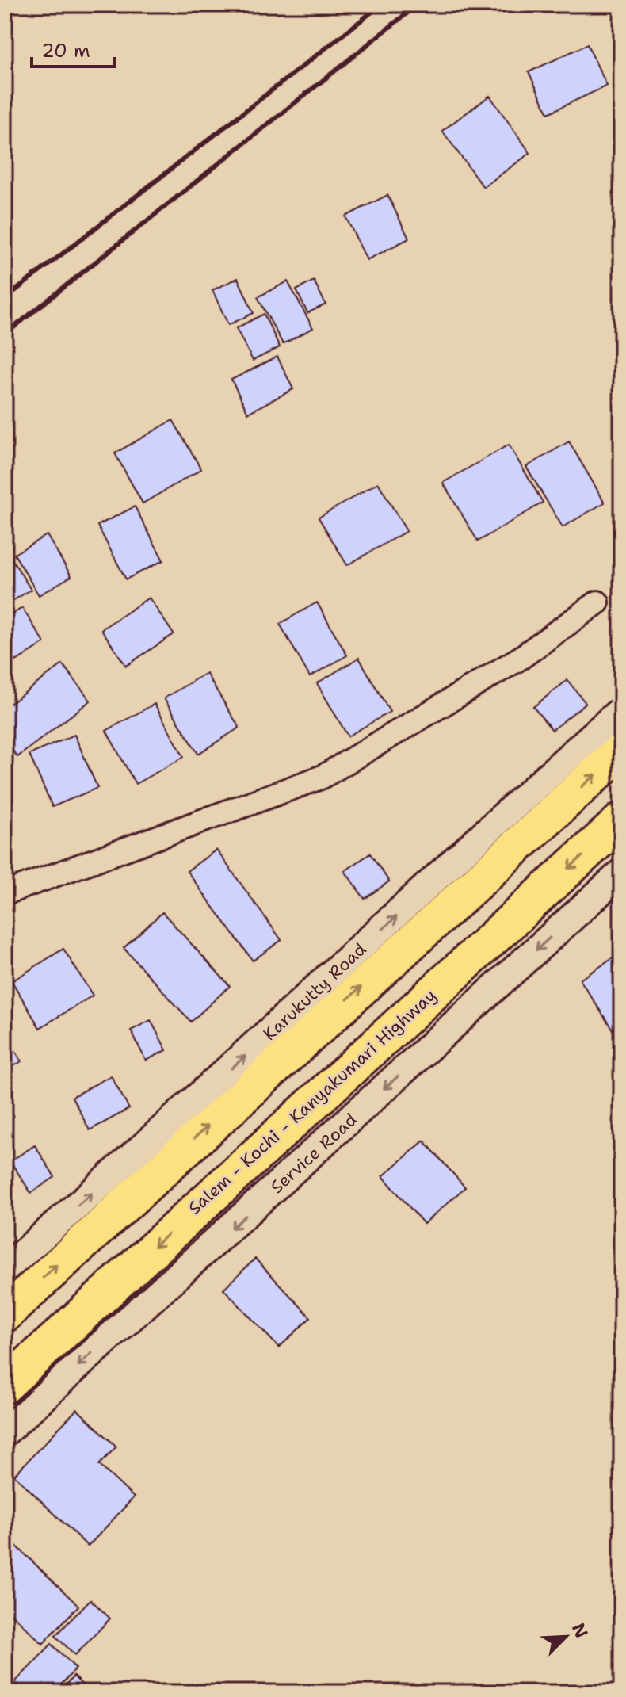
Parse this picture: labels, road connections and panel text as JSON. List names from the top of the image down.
{
  "streets": {
    "highway": ["Salem - Kochi - Kanyakumari Highway"],
    "street": ["Karukutty Road", "Service Road"]
  },
  "one_way": ["Service Road"],
  "scale_bar": "20 m",
  "north": "top right"
}
